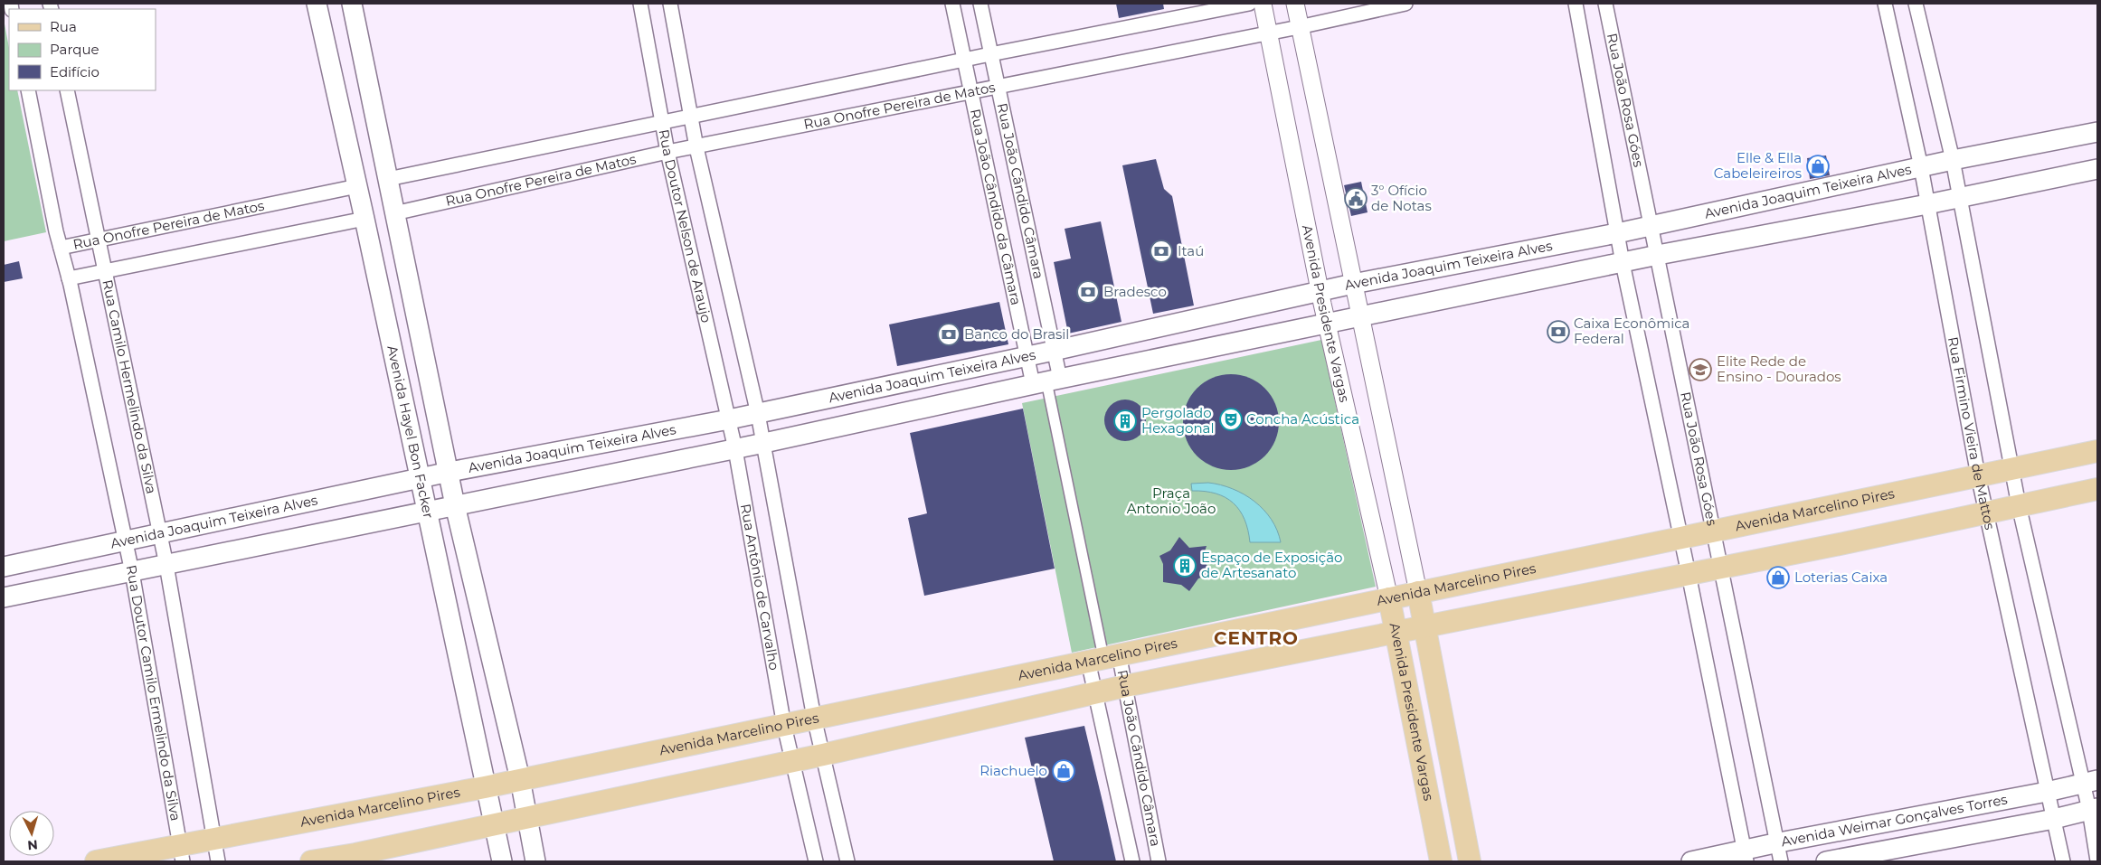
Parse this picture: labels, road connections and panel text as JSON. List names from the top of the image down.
{
  "streets": {
    "main road": [
      "Avenida Joaquim Teixeira Alves",
      "Avenida Presidente Vargas",
      "Avenida Hayel Bon Facker",
      "Avenida Marcelino Pires",
      "Avenida Weimar Gonçalves Torres"
    ],
    "street": [
      "Rua João Rosa Góes",
      "Rua Onofre Pereira de Matos",
      "Rua João Cândido Câmara",
      "Rua João Cândido da Câmara",
      "Rua Doutor Nelson de Araujo",
      "Rua Camilo Hermelindo da Silva",
      "Rua Firmino Vieira de Mattos",
      "Rua Antônio de Carvalho",
      "Rua Doutor Camilo Ermelindo da Silva"
    ]
  },
  "crossings": [
    ["Rua João Rosa Góes", "Avenida Joaquim Teixeira Alves"],
    ["Rua João Rosa Góes", "Avenida Marcelino Pires"],
    ["Rua João Rosa Góes", "Avenida Weimar Gonçalves Torres"],
    ["Rua Onofre Pereira de Matos", "Rua João Cândido Câmara"],
    ["Rua Onofre Pereira de Matos", "Rua João Cândido da Câmara"],
    ["Rua Onofre Pereira de Matos", "Rua Doutor Nelson de Araujo"],
    ["Rua Onofre Pereira de Matos", "Avenida Presidente Vargas"],
    ["Rua Onofre Pereira de Matos", "Rua Camilo Hermelindo da Silva"],
    ["Rua Onofre Pereira de Matos", "Avenida Hayel Bon Facker"],
    ["Rua João Cândido Câmara", "Avenida Joaquim Teixeira Alves"],
    ["Rua João Cândido Câmara", "Rua João Cândido da Câmara"],
    ["Rua João Cândido Câmara", "Avenida Marcelino Pires"],
    ["Avenida Joaquim Teixeira Alves", "Rua João Cândido da Câmara"],
    ["Avenida Joaquim Teixeira Alves", "Rua Doutor Nelson de Araujo"],
    ["Avenida Joaquim Teixeira Alves", "Avenida Presidente Vargas"],
    ["Avenida Joaquim Teixeira Alves", "Rua Camilo Hermelindo da Silva"],
    ["Avenida Joaquim Teixeira Alves", "Avenida Hayel Bon Facker"],
    ["Avenida Joaquim Teixeira Alves", "Rua Firmino Vieira de Mattos"],
    ["Avenida Joaquim Teixeira Alves", "Rua Antônio de Carvalho"],
    ["Avenida Joaquim Teixeira Alves", "Rua Doutor Camilo Ermelindo da Silva"],
    ["Rua Doutor Nelson de Araujo", "Rua Antônio de Carvalho"],
    ["Avenida Presidente Vargas", "Avenida Marcelino Pires"],
    ["Avenida Hayel Bon Facker", "Avenida Marcelino Pires"],
    ["Rua Firmino Vieira de Mattos", "Avenida Marcelino Pires"],
    ["Rua Firmino Vieira de Mattos", "Avenida Weimar Gonçalves Torres"],
    ["Avenida Marcelino Pires", "Rua Antônio de Carvalho"],
    ["Avenida Marcelino Pires", "Rua Doutor Camilo Ermelindo da Silva"]
  ],
  "districts": ["CENTRO"],
  "parks": ["Praça Antonio João"],
  "places": {
    "shop": ["Elle & Ella Cabeleireiros", "Loterias Caixa", "Riachuelo"],
    "public building": ["3° Ofício de Notas"],
    "bank": [
      "Itaú",
      "Bradesco",
      "Caixa Econômica Federal",
      "Banco do Brasil"
    ],
    "school or university": ["Elite Rede de Ensino - Dourados"],
    "theatre": ["Concha Acústica"],
    "building": ["Pergolado Hexagonal", "Espaço de Exposição de Artesanato"]
  },
  "legend": ["Rua", "Parque", "Edifício"],
  "north": "bottom"
}
